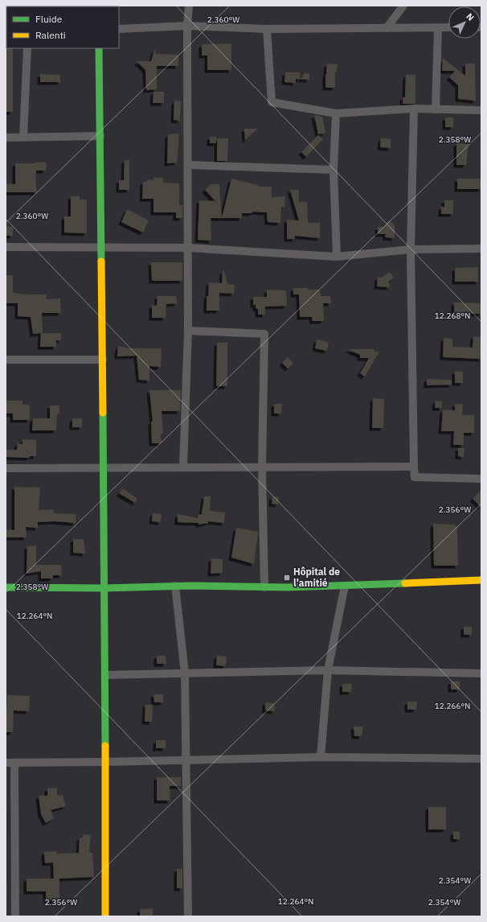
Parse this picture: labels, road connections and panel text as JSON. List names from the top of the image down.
{
  "places": {
    "transit": ["Hôpital de l'amitié"]
  },
  "legend": ["Fluide", "Ralenti"],
  "north": "top right",
  "coordinates": [
    "2.360°W",
    "2.358°W",
    "12.268°N",
    "2.356°W",
    "12.264°N",
    "12.266°N",
    "2.354°W"
  ]
}
